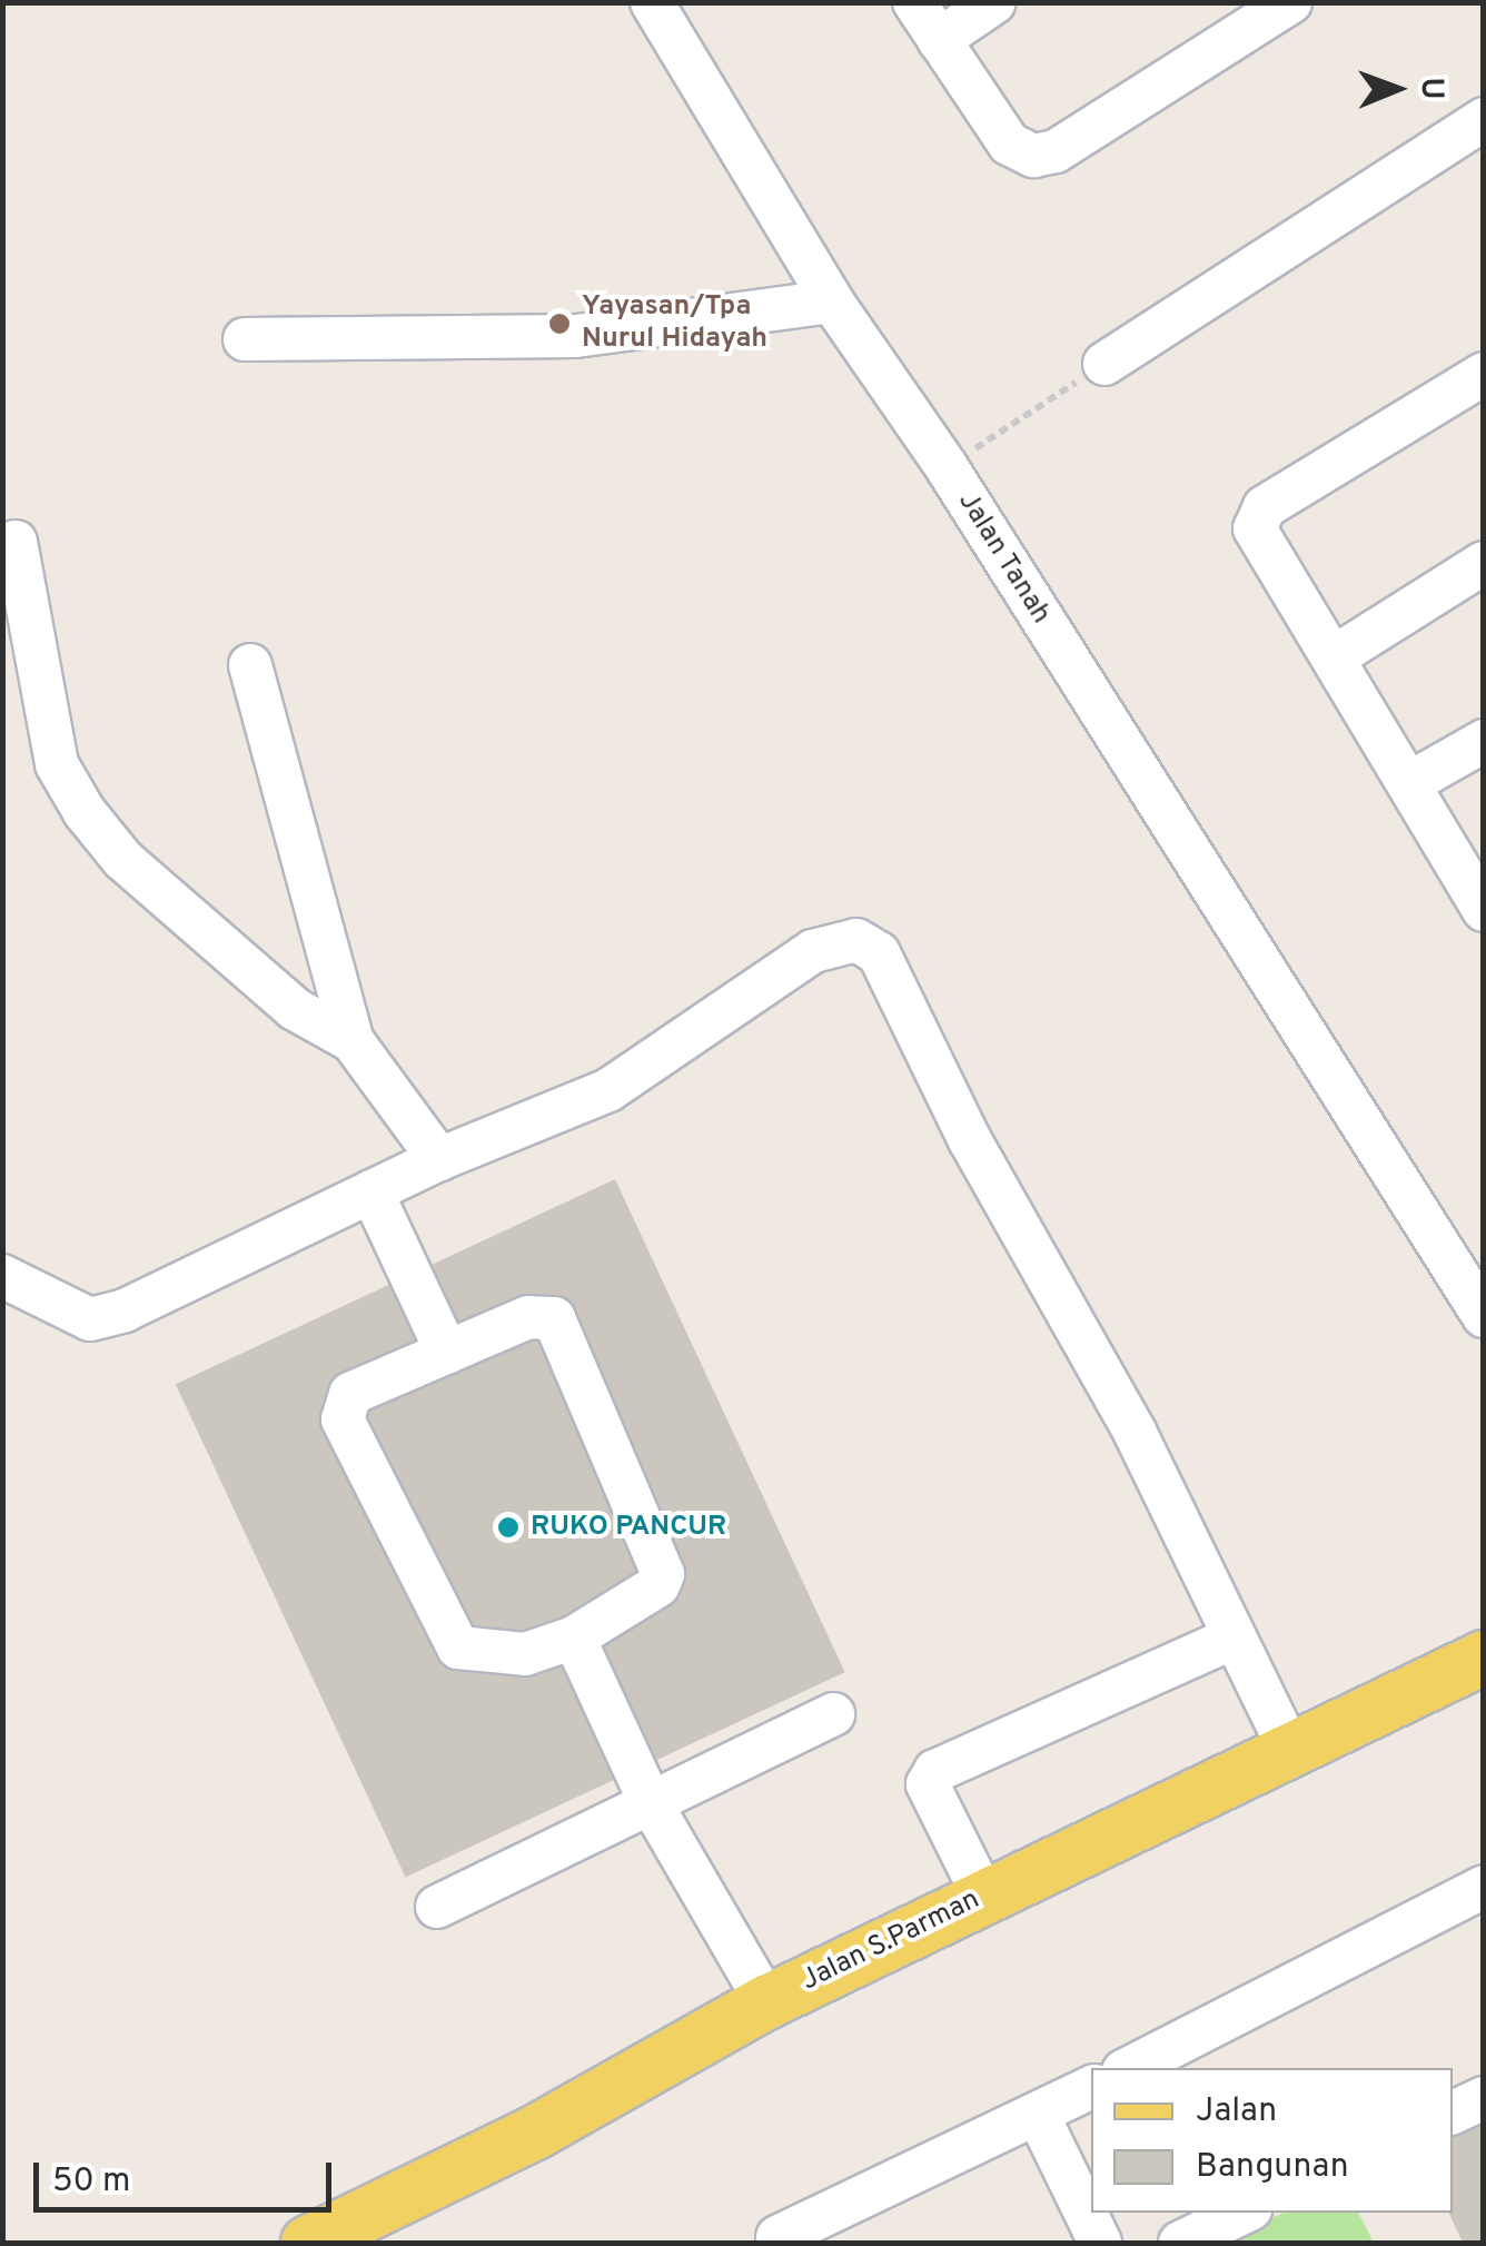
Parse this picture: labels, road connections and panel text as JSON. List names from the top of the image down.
{
  "streets": {
    "main road": ["Jalan S.Parman"],
    "street": ["Jalan Tanah"]
  },
  "places": ["Yayasan/Tpa Nurul Hidayah", "RUKO PANCUR"],
  "legend": ["Jalan", "Bangunan"],
  "scale_bar": "50 m",
  "north": "right"
}
